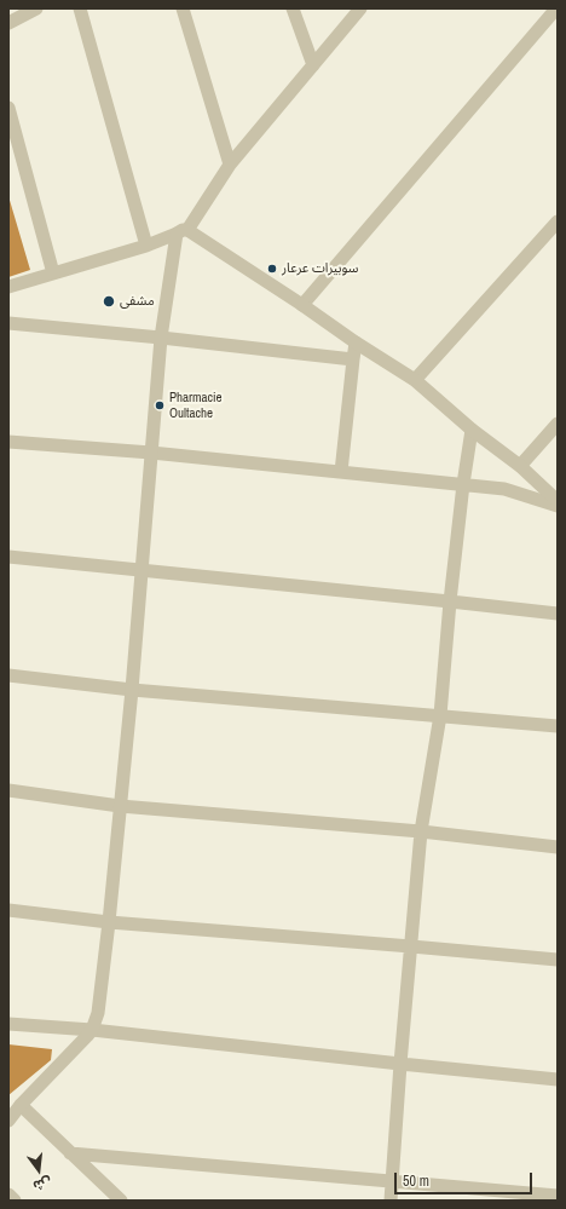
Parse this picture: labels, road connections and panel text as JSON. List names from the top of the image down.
{
  "places": ["سوبيرات عرعار", "مشفى", "Pharmacie Oultache"],
  "scale_bar": "50 m",
  "north": "bottom"
}
